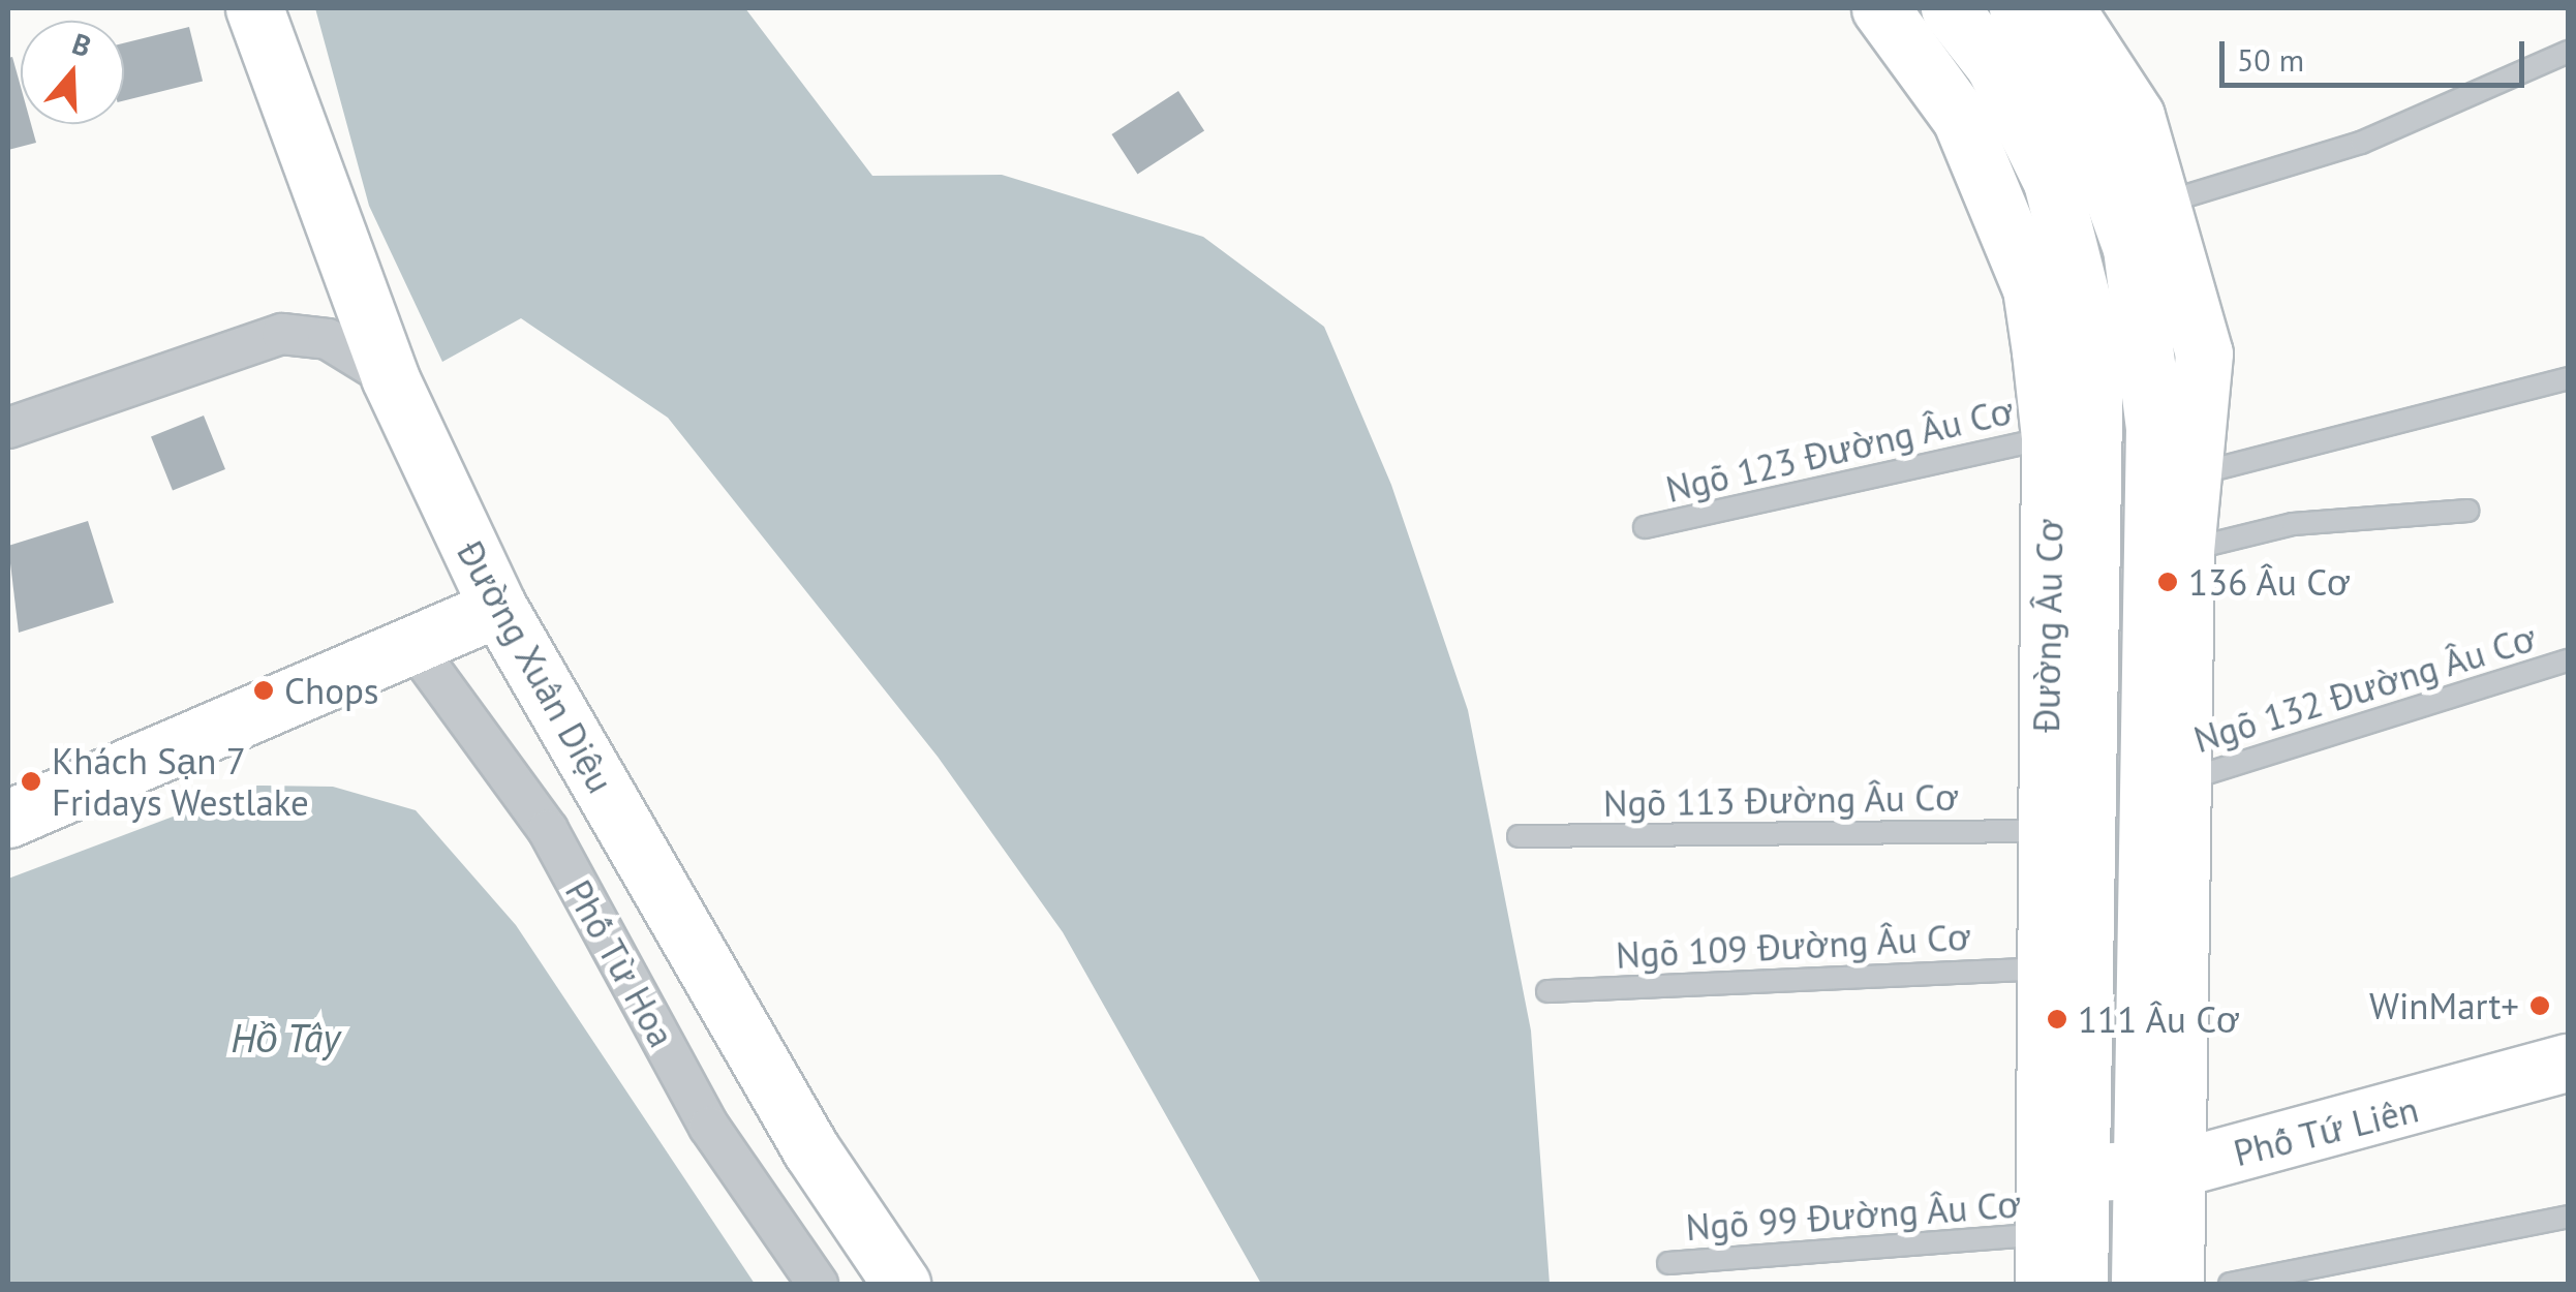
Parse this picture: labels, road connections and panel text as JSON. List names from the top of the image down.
{
  "streets": {
    "street": [
      "Đường Âu Cơ",
      "Đường Xuân Diệu",
      "Phố Từ Hoa",
      "Phố Tứ Liên"
    ],
    "lane": [
      "Ngõ 123 Đường Âu Cơ",
      "Ngõ 132 Đường Âu Cơ",
      "Ngõ 113 Đường Âu Cơ",
      "Ngõ 109 Đường Âu Cơ",
      "Ngõ 99 Đường Âu Cơ"
    ]
  },
  "crossings": [
    ["Ngõ 123 Đường Âu Cơ", "Đường Âu Cơ"],
    ["Đường Âu Cơ", "Ngõ 113 Đường Âu Cơ"],
    ["Đường Âu Cơ", "Ngõ 109 Đường Âu Cơ"],
    ["Đường Âu Cơ", "Phố Tứ Liên"],
    ["Đường Âu Cơ", "Ngõ 99 Đường Âu Cơ"]
  ],
  "water": ["Hồ Tây"],
  "places": [
    "136 Âu Cơ",
    "Chops",
    "Khách Sạn 7 Fridays Westlake",
    "WinMart+",
    "111 Âu Cơ"
  ],
  "scale_bar": "50 m",
  "north": "top"
}
